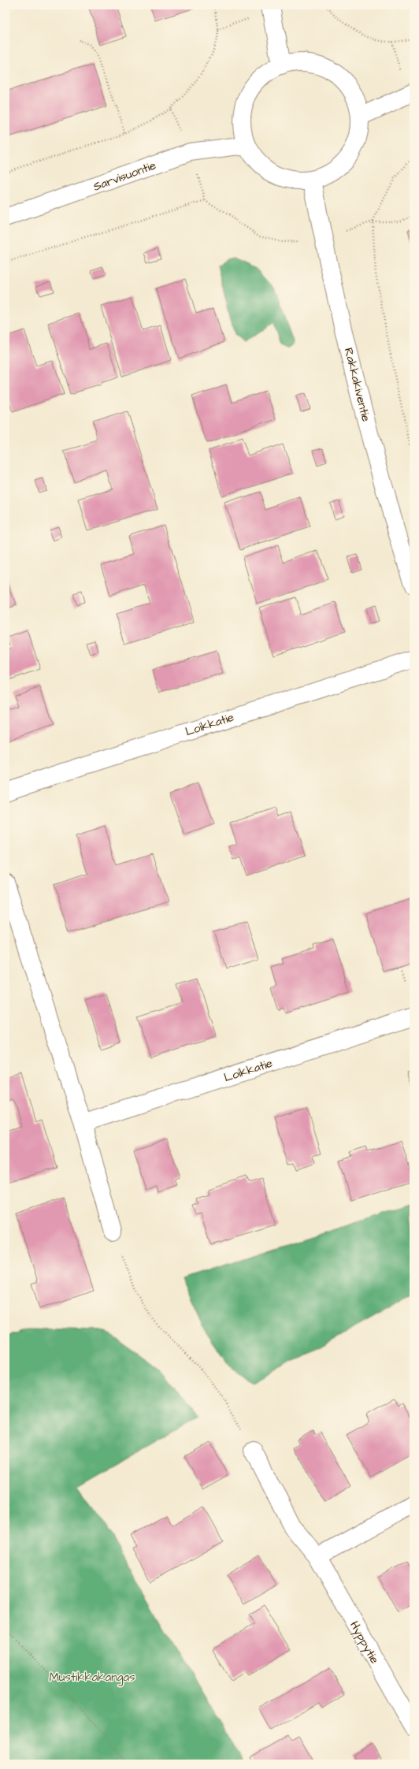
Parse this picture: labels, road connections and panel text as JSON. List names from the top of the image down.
{
  "streets": {
    "street": [
      "Sarvisuontie",
      "Rakkakiventie",
      "Loikkatie",
      "Hyppytie"
    ]
  },
  "parks": ["Mustikkakangas"]
}
